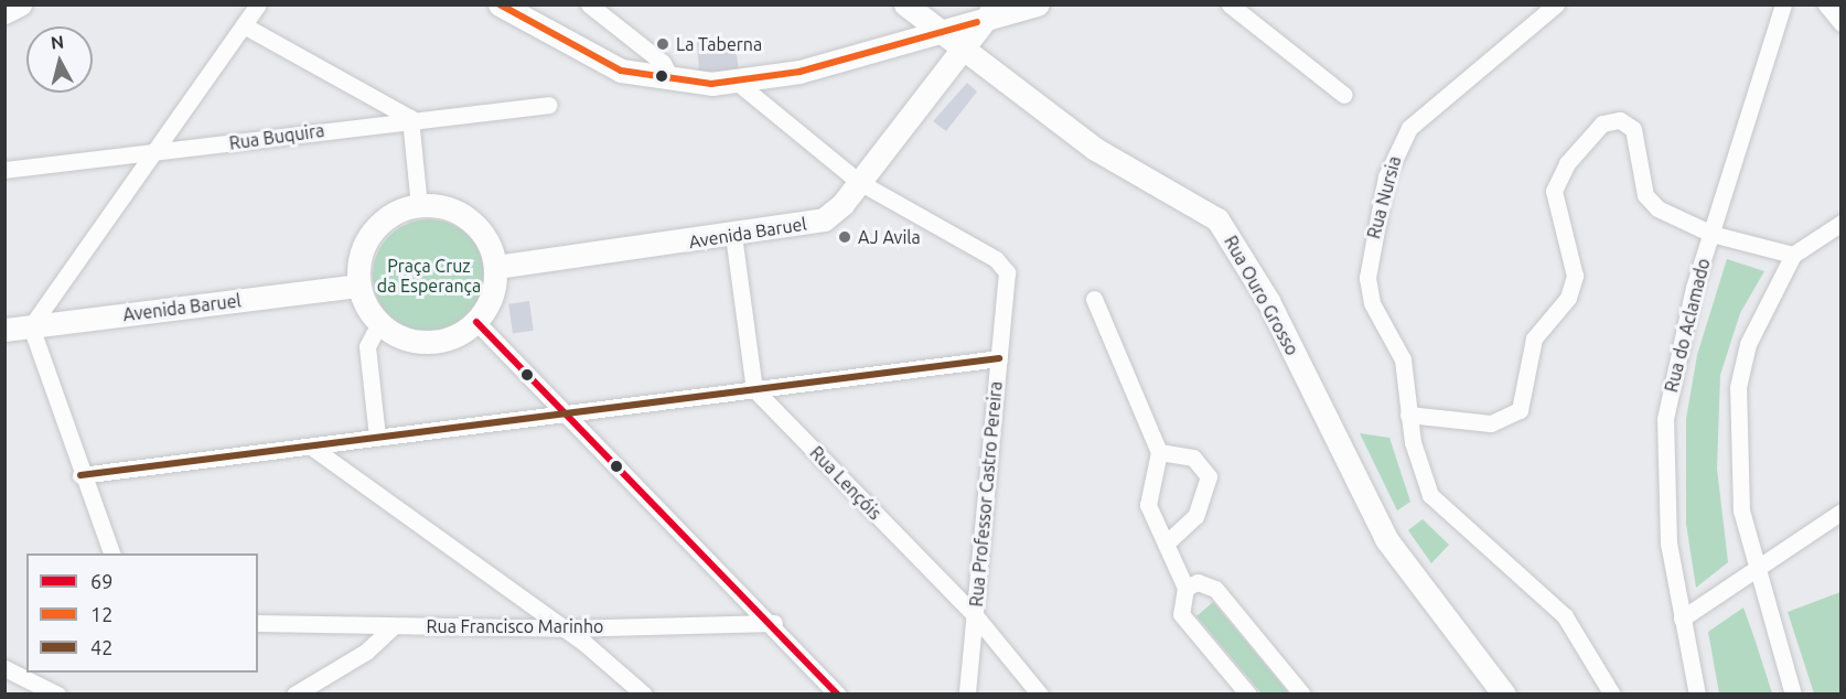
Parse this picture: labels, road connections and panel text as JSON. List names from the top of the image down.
{
  "streets": {
    "street": [
      "Rua Buquira",
      "Rua Nursia",
      "Avenida Baruel",
      "Rua Ouro Grosso",
      "Rua do Aclamado",
      "Rua Lençóis",
      "Rua Professor Castro Pereira",
      "Rua Francisco Marinho"
    ]
  },
  "crossings": [
    ["Avenida Baruel", "Rua Ouro Grosso"],
    ["Avenida Baruel", "Rua Professor Castro Pereira"],
    ["Rua Lençóis", "Rua Professor Castro Pereira"]
  ],
  "parks": ["Praça Cruz da Esperança"],
  "places": ["La Taberna", "AJ Avila"],
  "lines": ["transit line 12", "transit line 69", "transit line 42"],
  "legend": ["69", "12", "42"],
  "north": "top"
}
